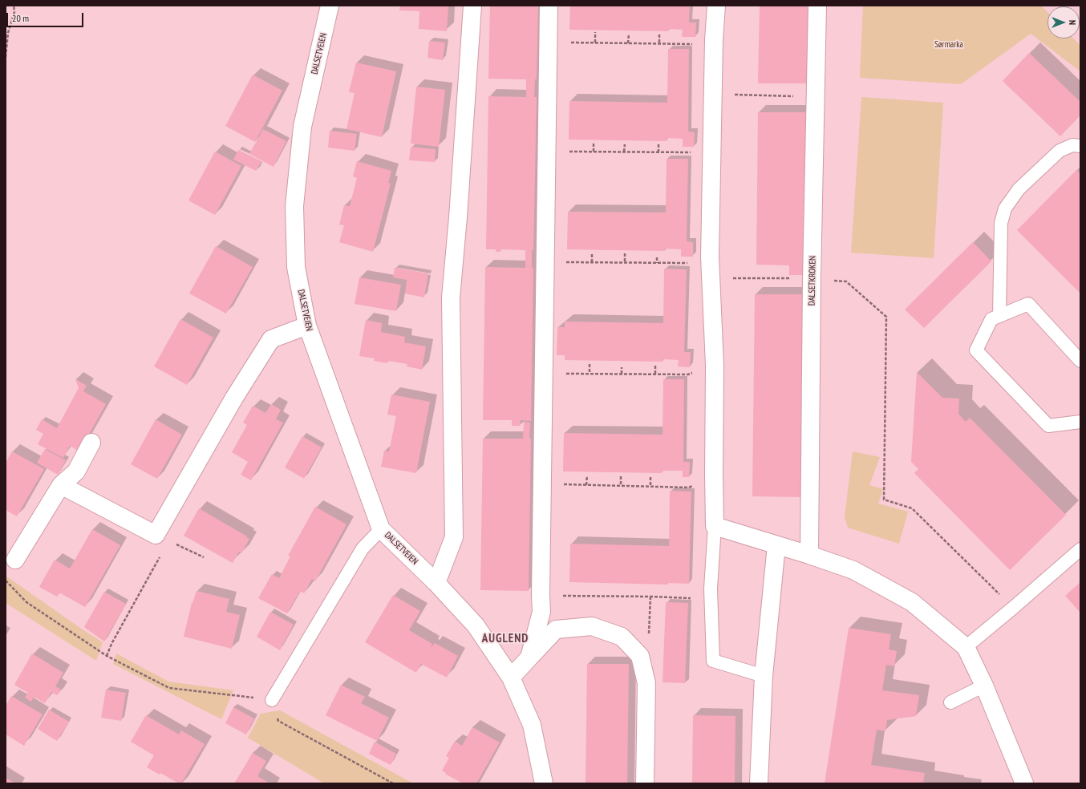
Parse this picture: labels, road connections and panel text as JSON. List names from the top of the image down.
{
  "streets": {
    "street": ["DALSETVEIEN", "DALSETKROKEN"]
  },
  "districts": ["AUGLEND"],
  "parks": ["Sørmarka"],
  "scale_bar": "20 m",
  "north": "right"
}
